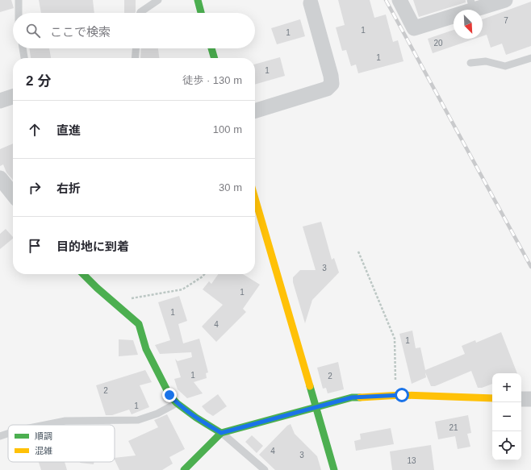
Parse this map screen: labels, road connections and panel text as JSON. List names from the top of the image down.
{
  "house_numbers": [
    "7",
    "1",
    "1",
    "20",
    "1",
    "1",
    "3",
    "1",
    "1",
    "4",
    "1",
    "1",
    "2",
    "2",
    "1",
    "21",
    "4",
    "3",
    "13"
  ],
  "legend": ["順調", "混雑"],
  "north": "bottom right",
  "page": {
    "search": "ここで検索",
    "heading": ["2 分", "徒歩 · 130 m"],
    "list": [
      ["直進", "100 m"],
      ["右折", "30 m"],
      "目的地に到着"
    ],
    "map_buttons": ["+", "−"]
  }
}
